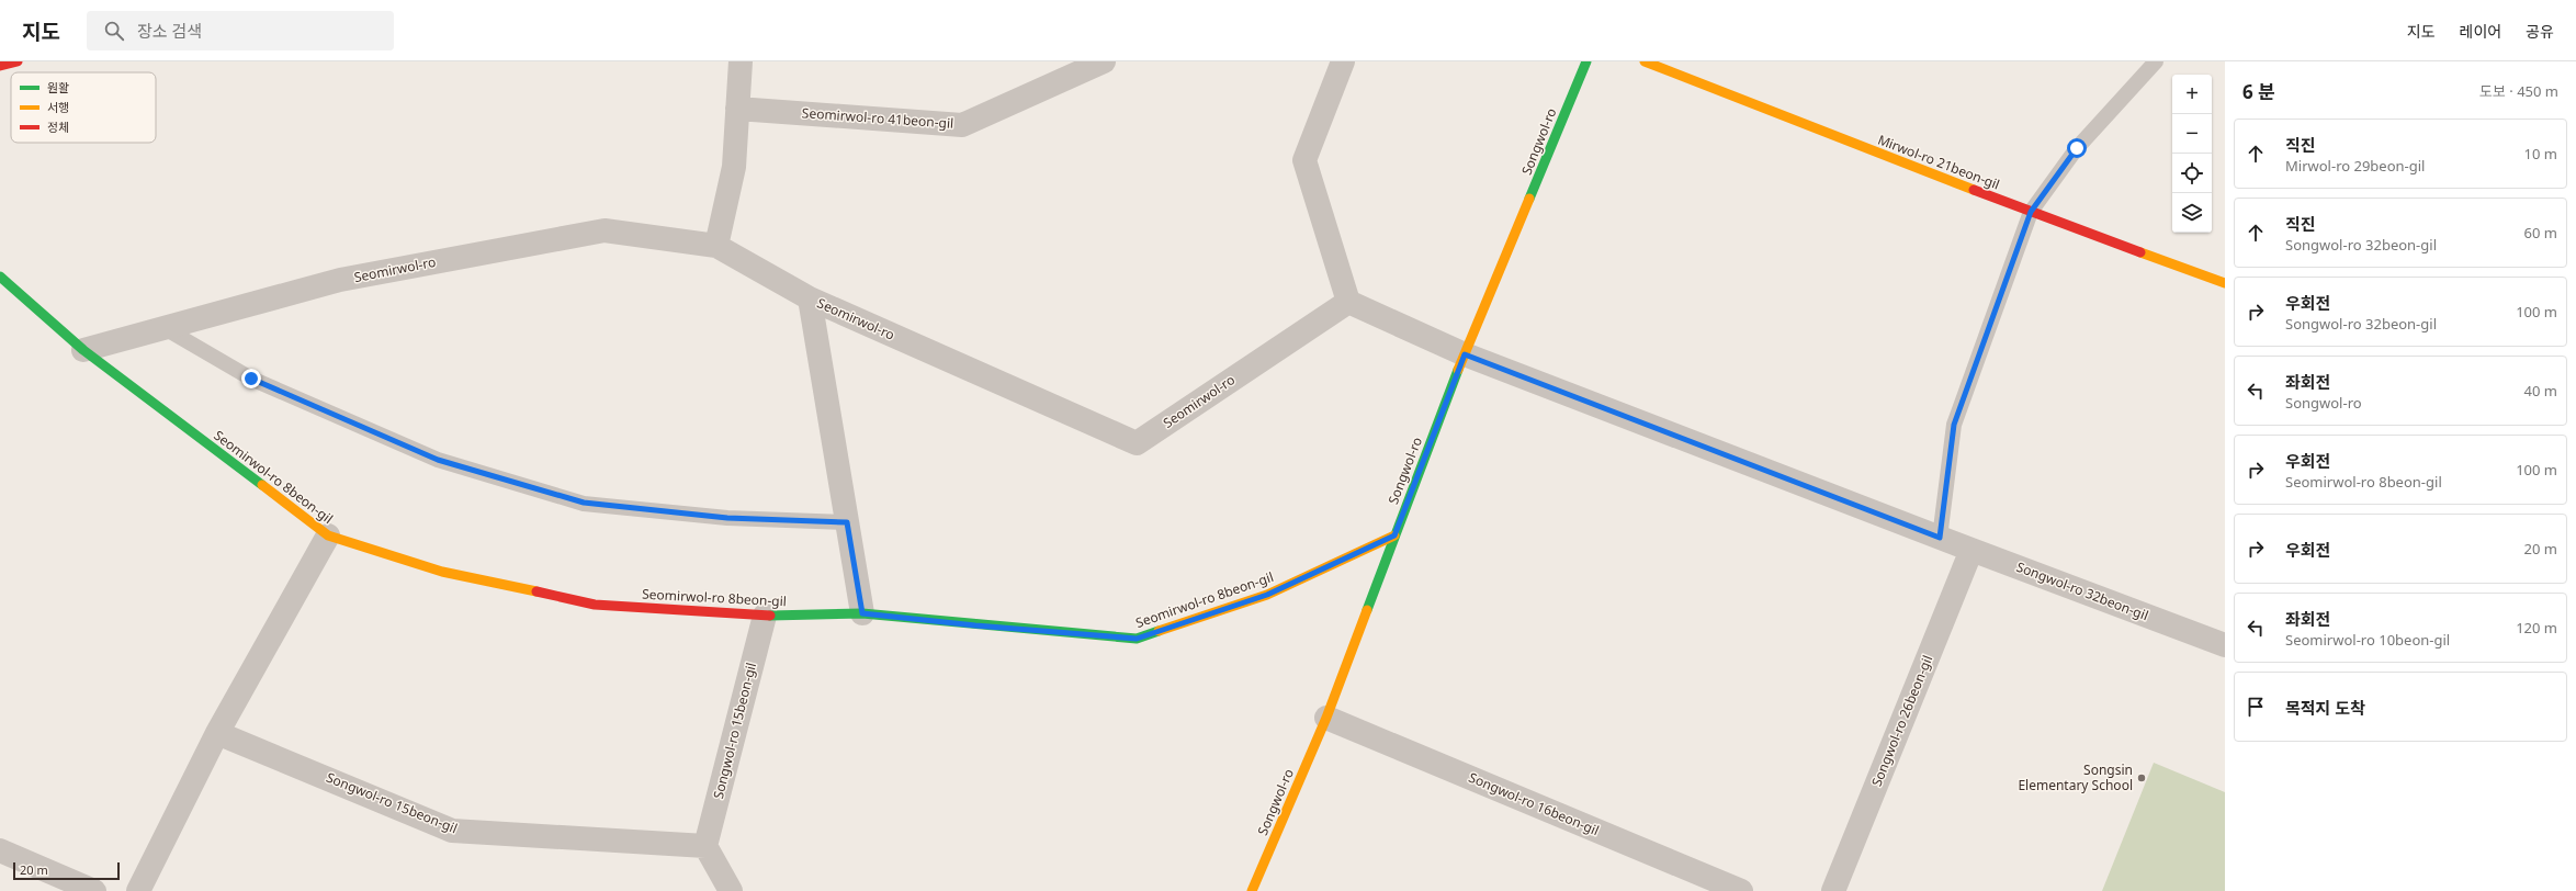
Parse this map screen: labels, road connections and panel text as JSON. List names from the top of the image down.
{
  "streets": {
    "street": [
      "Seomirwol-ro 41beon-gil",
      "Songwol-ro",
      "Mirwol-ro 21beon-gil",
      "Seomirwol-ro",
      "Seomirwol-ro 8beon-gil",
      "Songwol-ro 32beon-gil",
      "Songwol-ro 26beon-gil",
      "Songwol-ro 15beon-gil",
      "Songwol-ro 16beon-gil"
    ]
  },
  "crossings": [
    ["Songwol-ro", "Seomirwol-ro 8beon-gil"],
    ["Songwol-ro", "Songwol-ro 32beon-gil"],
    ["Songwol-ro", "Songwol-ro 16beon-gil"],
    ["Seomirwol-ro", "Seomirwol-ro 8beon-gil"],
    ["Seomirwol-ro", "Songwol-ro 32beon-gil"],
    ["Seomirwol-ro 8beon-gil", "Songwol-ro 15beon-gil"],
    ["Songwol-ro 32beon-gil", "Songwol-ro 26beon-gil"]
  ],
  "places": ["Songsin Elementary School"],
  "legend": ["원활", "서행", "정체"],
  "scale_bar": "20 m",
  "page": {
    "header": "지도",
    "search": "장소 검색",
    "nav": ["지도", "레이어", "공유"],
    "heading": ["6 분", "도보 · 450 m"],
    "map_buttons": ["+", "−"],
    "list": [
      ["직진", "Mirwol-ro 29beon-gil", "10 m"],
      ["직진", "Songwol-ro 32beon-gil", "60 m"],
      ["우회전", "Songwol-ro 32beon-gil", "100 m"],
      ["좌회전", "Songwol-ro", "40 m"],
      ["우회전", "Seomirwol-ro 8beon-gil", "100 m"],
      ["우회전", "20 m"],
      ["좌회전", "Seomirwol-ro 10beon-gil", "120 m"],
      "목적지 도착"
    ],
    "scale": "20 m"
  }
}
